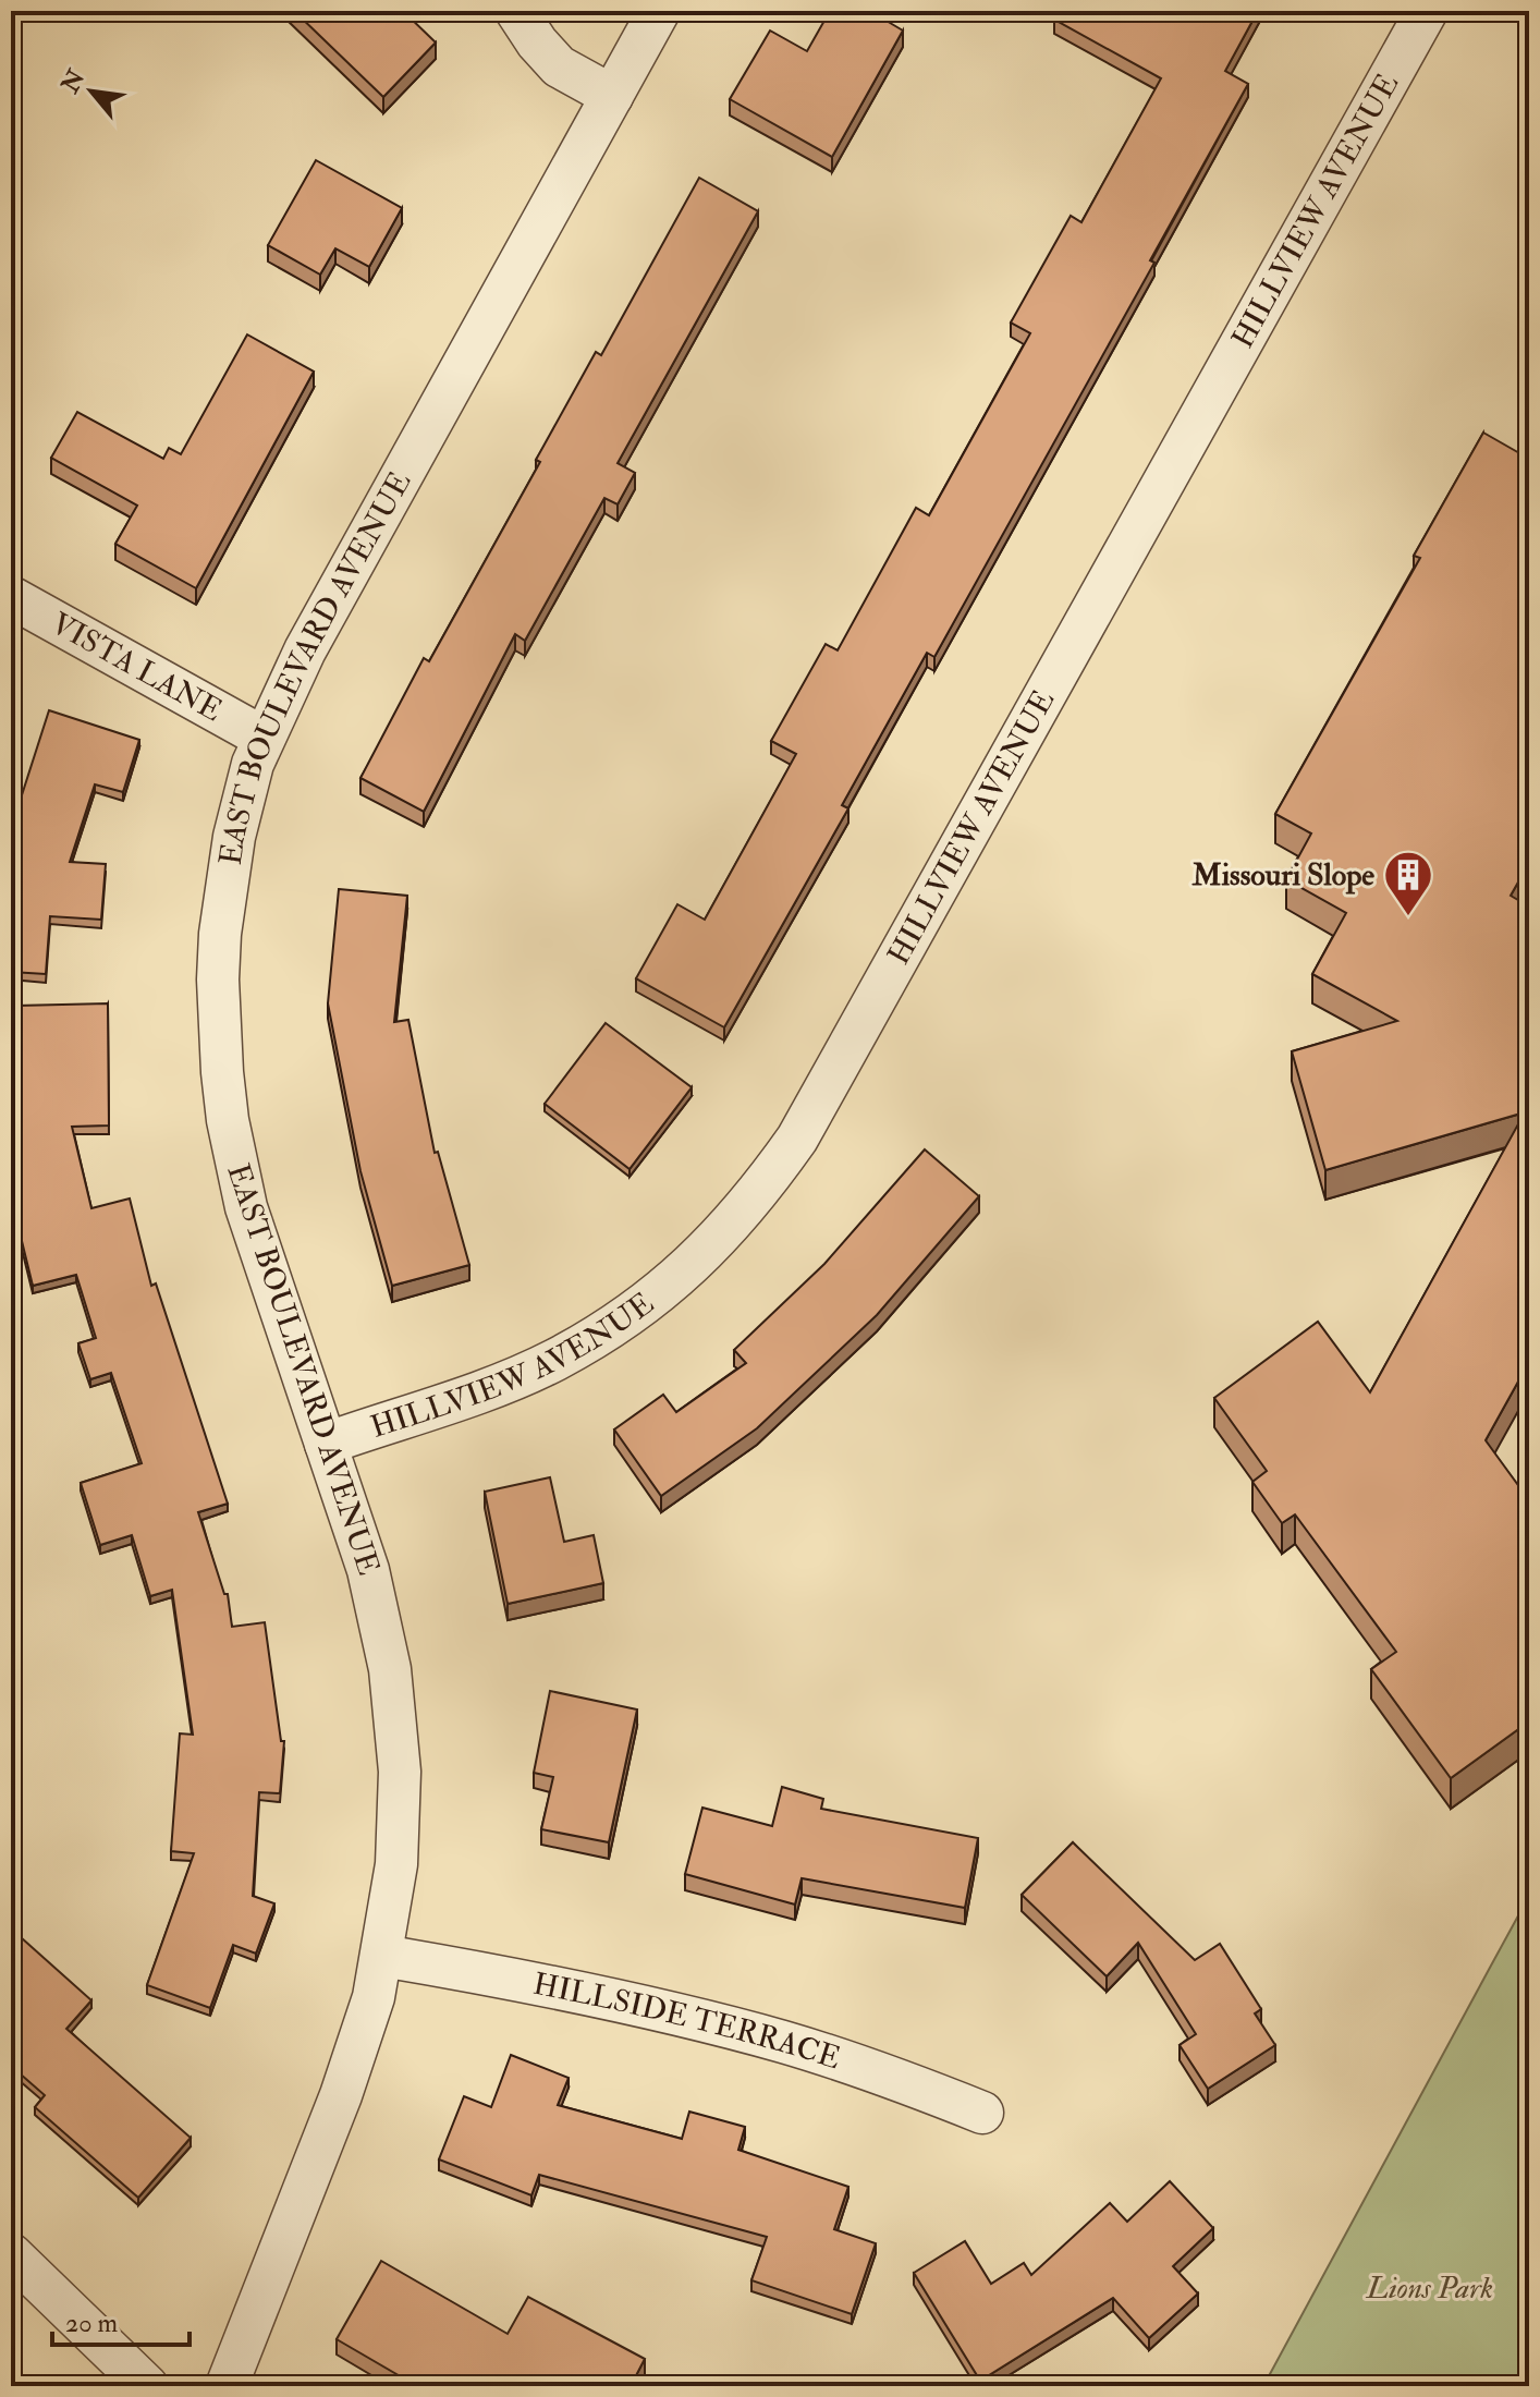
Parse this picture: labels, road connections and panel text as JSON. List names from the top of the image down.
{
  "streets": {
    "street": [
      "HILLVIEW AVENUE",
      "VISTA LANE",
      "EAST BOULEVARD AVENUE",
      "HILLSIDE TERRACE"
    ]
  },
  "crossings": [
    ["HILLVIEW AVENUE", "EAST BOULEVARD AVENUE"],
    ["VISTA LANE", "EAST BOULEVARD AVENUE"],
    ["EAST BOULEVARD AVENUE", "HILLSIDE TERRACE"]
  ],
  "parks": ["Lions Park"],
  "places": {
    "building": ["Missouri Slope"]
  },
  "scale_bar": "20 m",
  "north": "top left"
}
